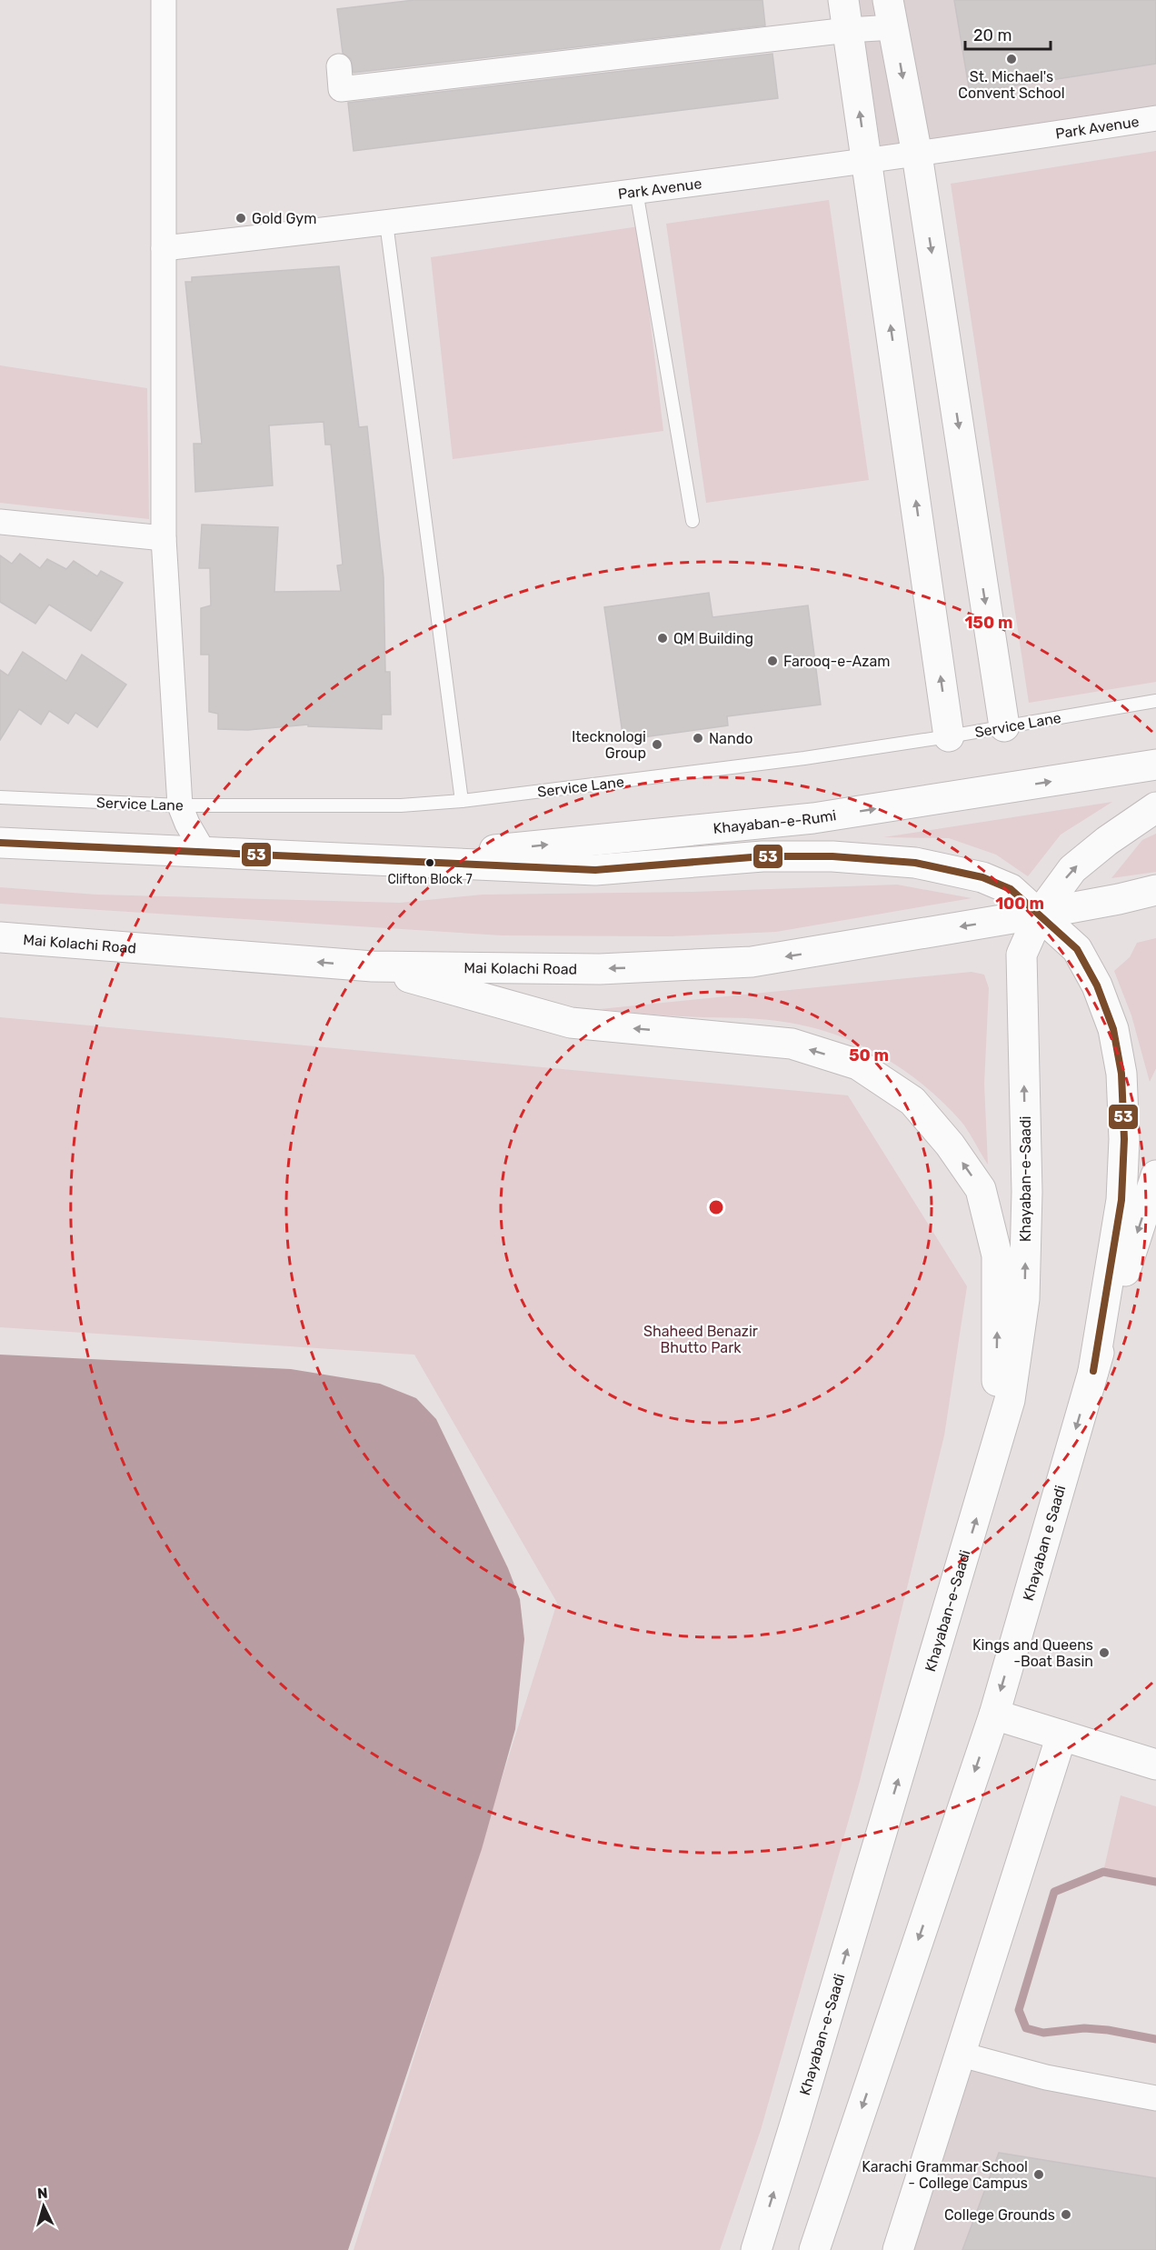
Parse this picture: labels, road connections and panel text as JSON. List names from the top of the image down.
{
  "streets": {
    "main road": [
      "Khayaban-e-Rumi",
      "Mai Kolachi Road",
      "Khayaban-e-Saadi",
      "Khayaban e Saadi"
    ],
    "street": ["Park Avenue"],
    "lane": ["Service Lane"]
  },
  "crossings": [
    ["Mai Kolachi Road", "Khayaban-e-Saadi"]
  ],
  "one_way": ["Khayaban e Saadi"],
  "parks": ["Shaheed Benazir Bhutto Park"],
  "places": [
    "St. Michael's Convent School",
    "Gold Gym",
    "QM Building",
    "Farooq-e-Azam",
    "Nando",
    "Itecknologi Group",
    "Clifton Block 7",
    "Kings and Queens -Boat Basin",
    "Karachi Grammar School - College Campus",
    "College Grounds"
  ],
  "lines": ["transit line 53"],
  "scale_bar": "20 m",
  "north": "top",
  "rings": ["150 m", "100 m", "50 m"]
}
